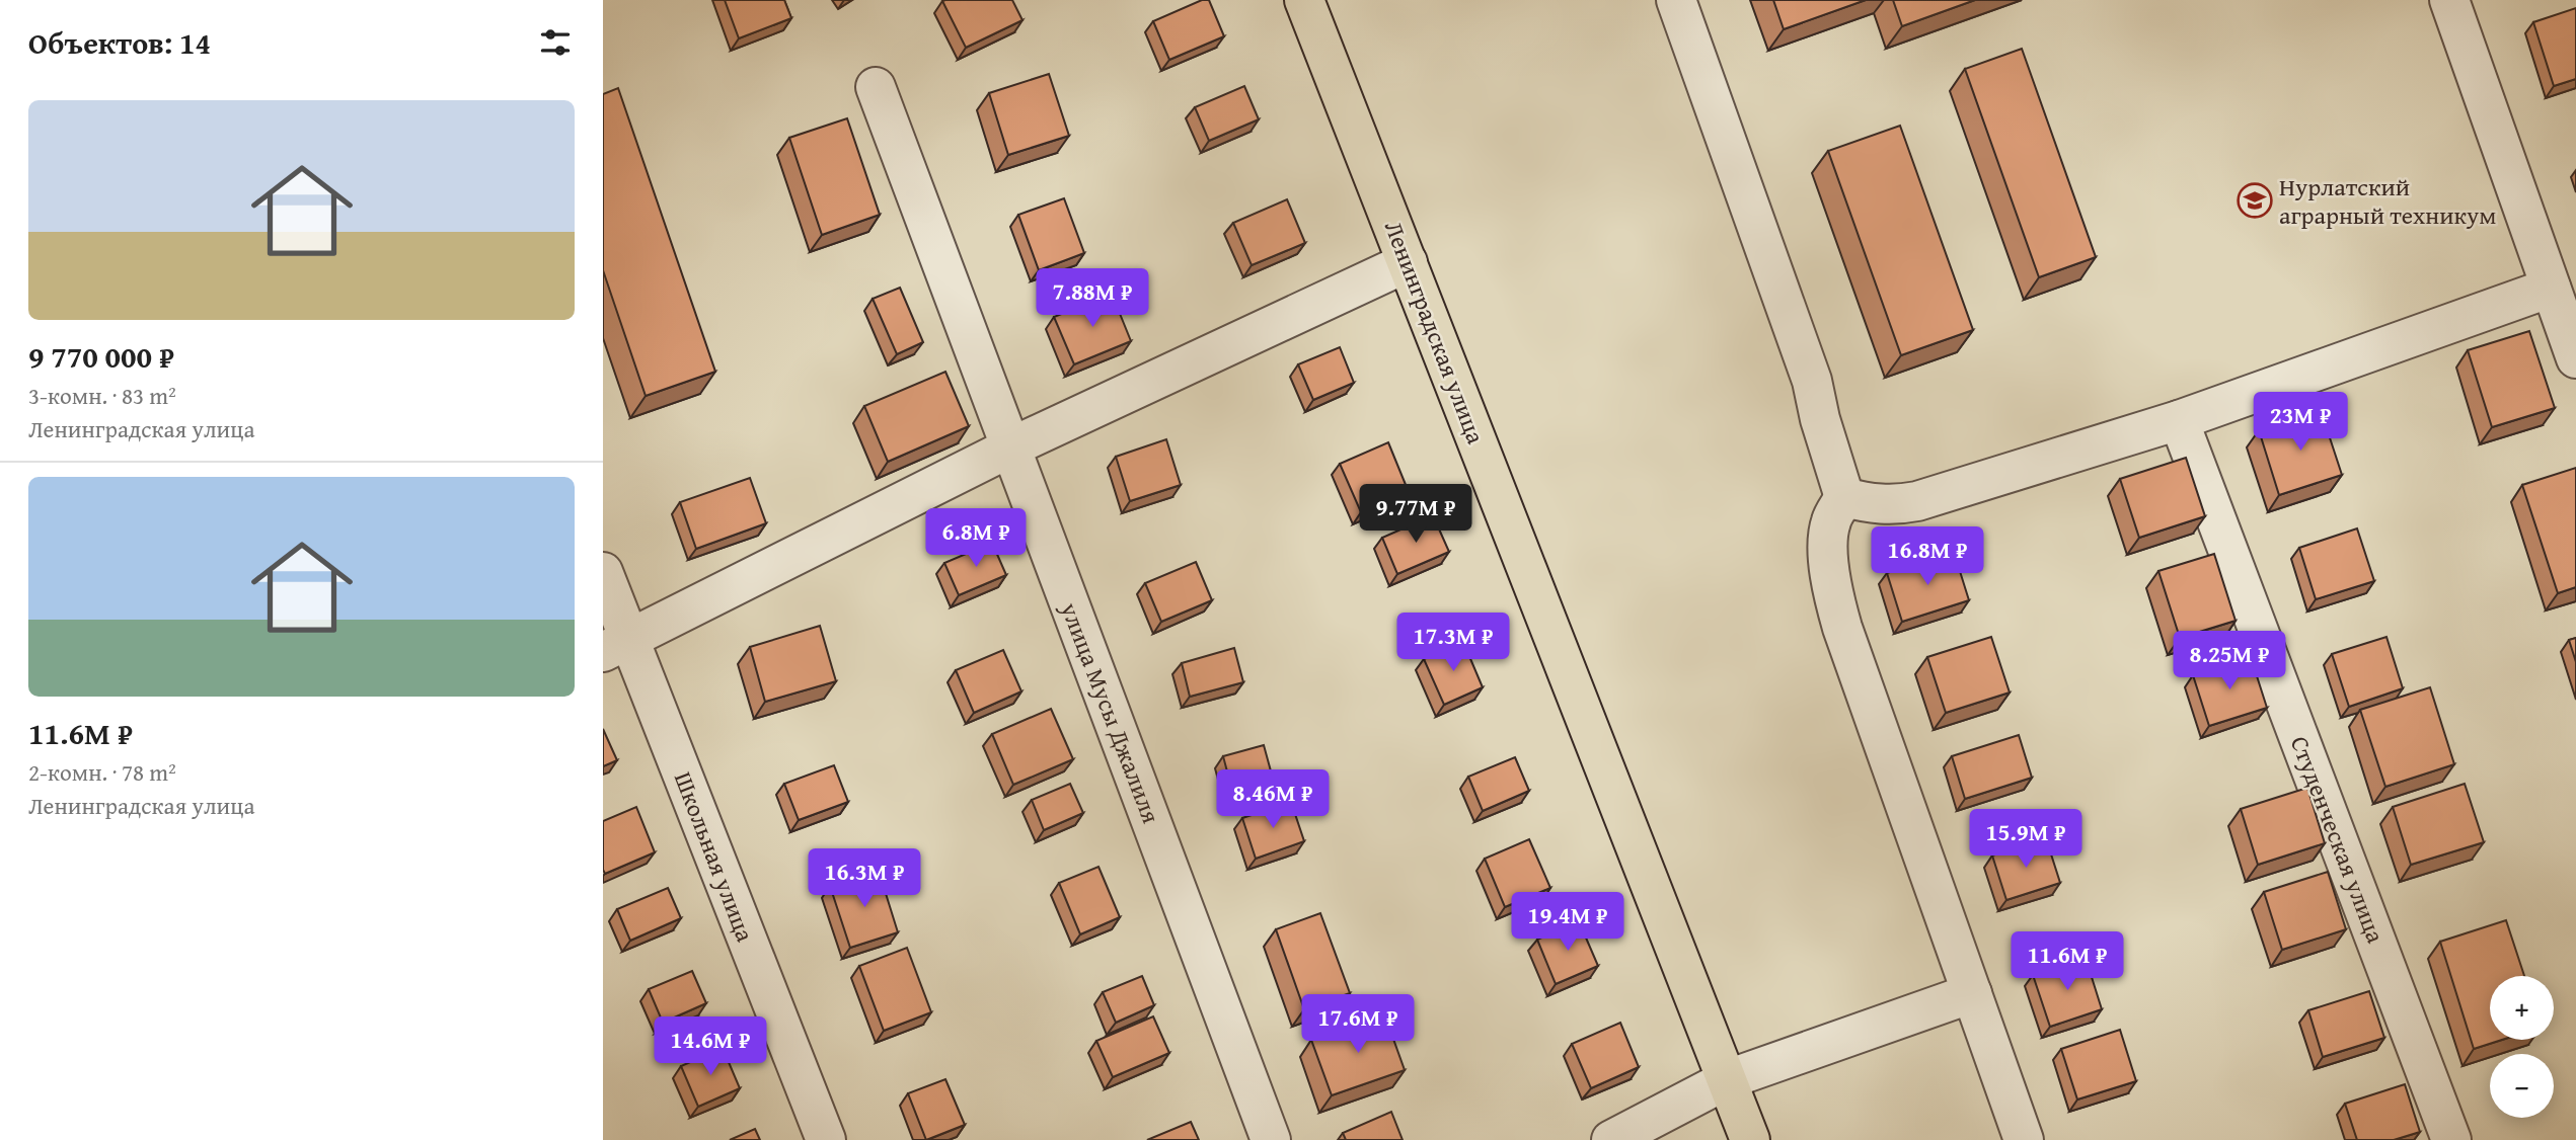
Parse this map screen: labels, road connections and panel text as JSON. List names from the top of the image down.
{
  "streets": {
    "main road": ["Ленинградская улица"],
    "street": ["улица Мусы Джалиля", "Студенческая улица", "Школьная улица"]
  },
  "places": {
    "school or university": ["Нурлатский аграрный техникум"]
  },
  "page": {
    "heading": "Объектов: 14",
    "list": [
      {
        "name": "9 770 000 ₽",
        "note": "3-комн. · 83 m² · Ленинградская улица"
      },
      {
        "name": "11.6M ₽",
        "note": "2-комн. · 78 m² · Ленинградская улица"
      }
    ],
    "price": [
      "7.88M ₽",
      "23M ₽",
      "9.77M ₽",
      "6.8M ₽",
      "16.8M ₽",
      "17.3M ₽",
      "8.25M ₽",
      "8.46M ₽",
      "15.9M ₽",
      "16.3M ₽",
      "19.4M ₽",
      "11.6M ₽",
      "17.6M ₽",
      "14.6M ₽"
    ],
    "map_buttons": ["+", "−"]
  }
}
